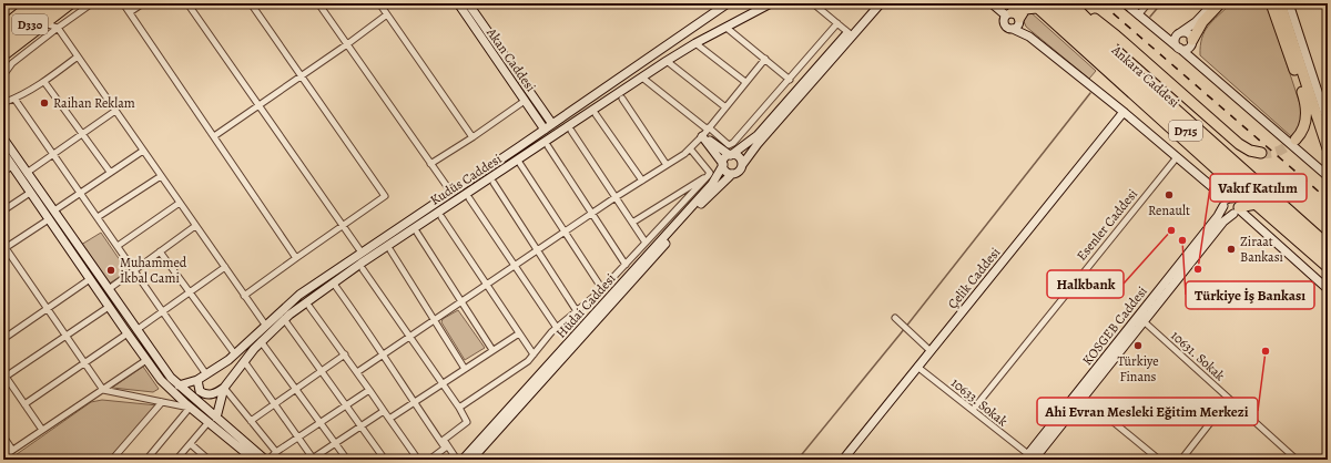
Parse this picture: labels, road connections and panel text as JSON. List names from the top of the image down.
{
  "streets": {
    "highway": ["D330", "Ankara Caddesi", "D715"],
    "street": [
      "Akan Caddesi",
      "Kudüs Caddesi",
      "Esenler Caddesi",
      "Çelik Caddesi",
      "Hüdai Caddesi",
      "KOSGEB Caddesi",
      "10631. Sokak",
      "10633. Sokak"
    ]
  },
  "crossings": [
    ["Akan Caddesi", "Kudüs Caddesi"],
    ["Esenler Caddesi", "10633. Sokak"],
    ["Çelik Caddesi", "10633. Sokak"],
    ["KOSGEB Caddesi", "10631. Sokak"],
    ["KOSGEB Caddesi", "10633. Sokak"]
  ],
  "places": [
    "Raihan Reklam",
    "Renault",
    "Halkbank",
    "Türkiye İş Bankası",
    "Ziraat Bankası",
    "Vakıf Katılım",
    "Muhammed İkbal Cami",
    "Türkiye Finans",
    "Ahi Evran Mesleki Eğitim Merkezi"
  ]
}
